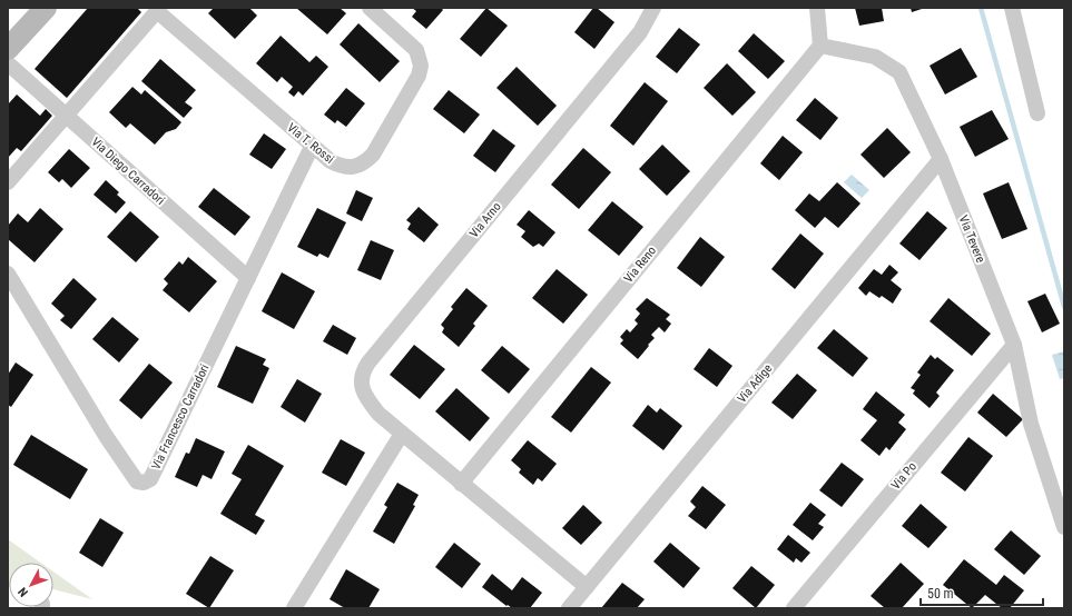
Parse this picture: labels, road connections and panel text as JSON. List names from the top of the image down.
{
  "streets": {
    "street": [
      "Via T. Rossi",
      "Via Diego Carradori",
      "Via Arno",
      "Via Tevere",
      "Via Reno",
      "Via Adige",
      "Via Francesco Carradori",
      "Via Po"
    ]
  },
  "crossings": [
    ["Via T. Rossi", "Via Diego Carradori"],
    ["Via T. Rossi", "Via Francesco Carradori"],
    ["Via Diego Carradori", "Via Francesco Carradori"],
    ["Via Tevere", "Via Reno"],
    ["Via Tevere", "Via Adige"],
    ["Via Tevere", "Via Po"]
  ],
  "scale_bar": "50 m",
  "north": "bottom left"
}
